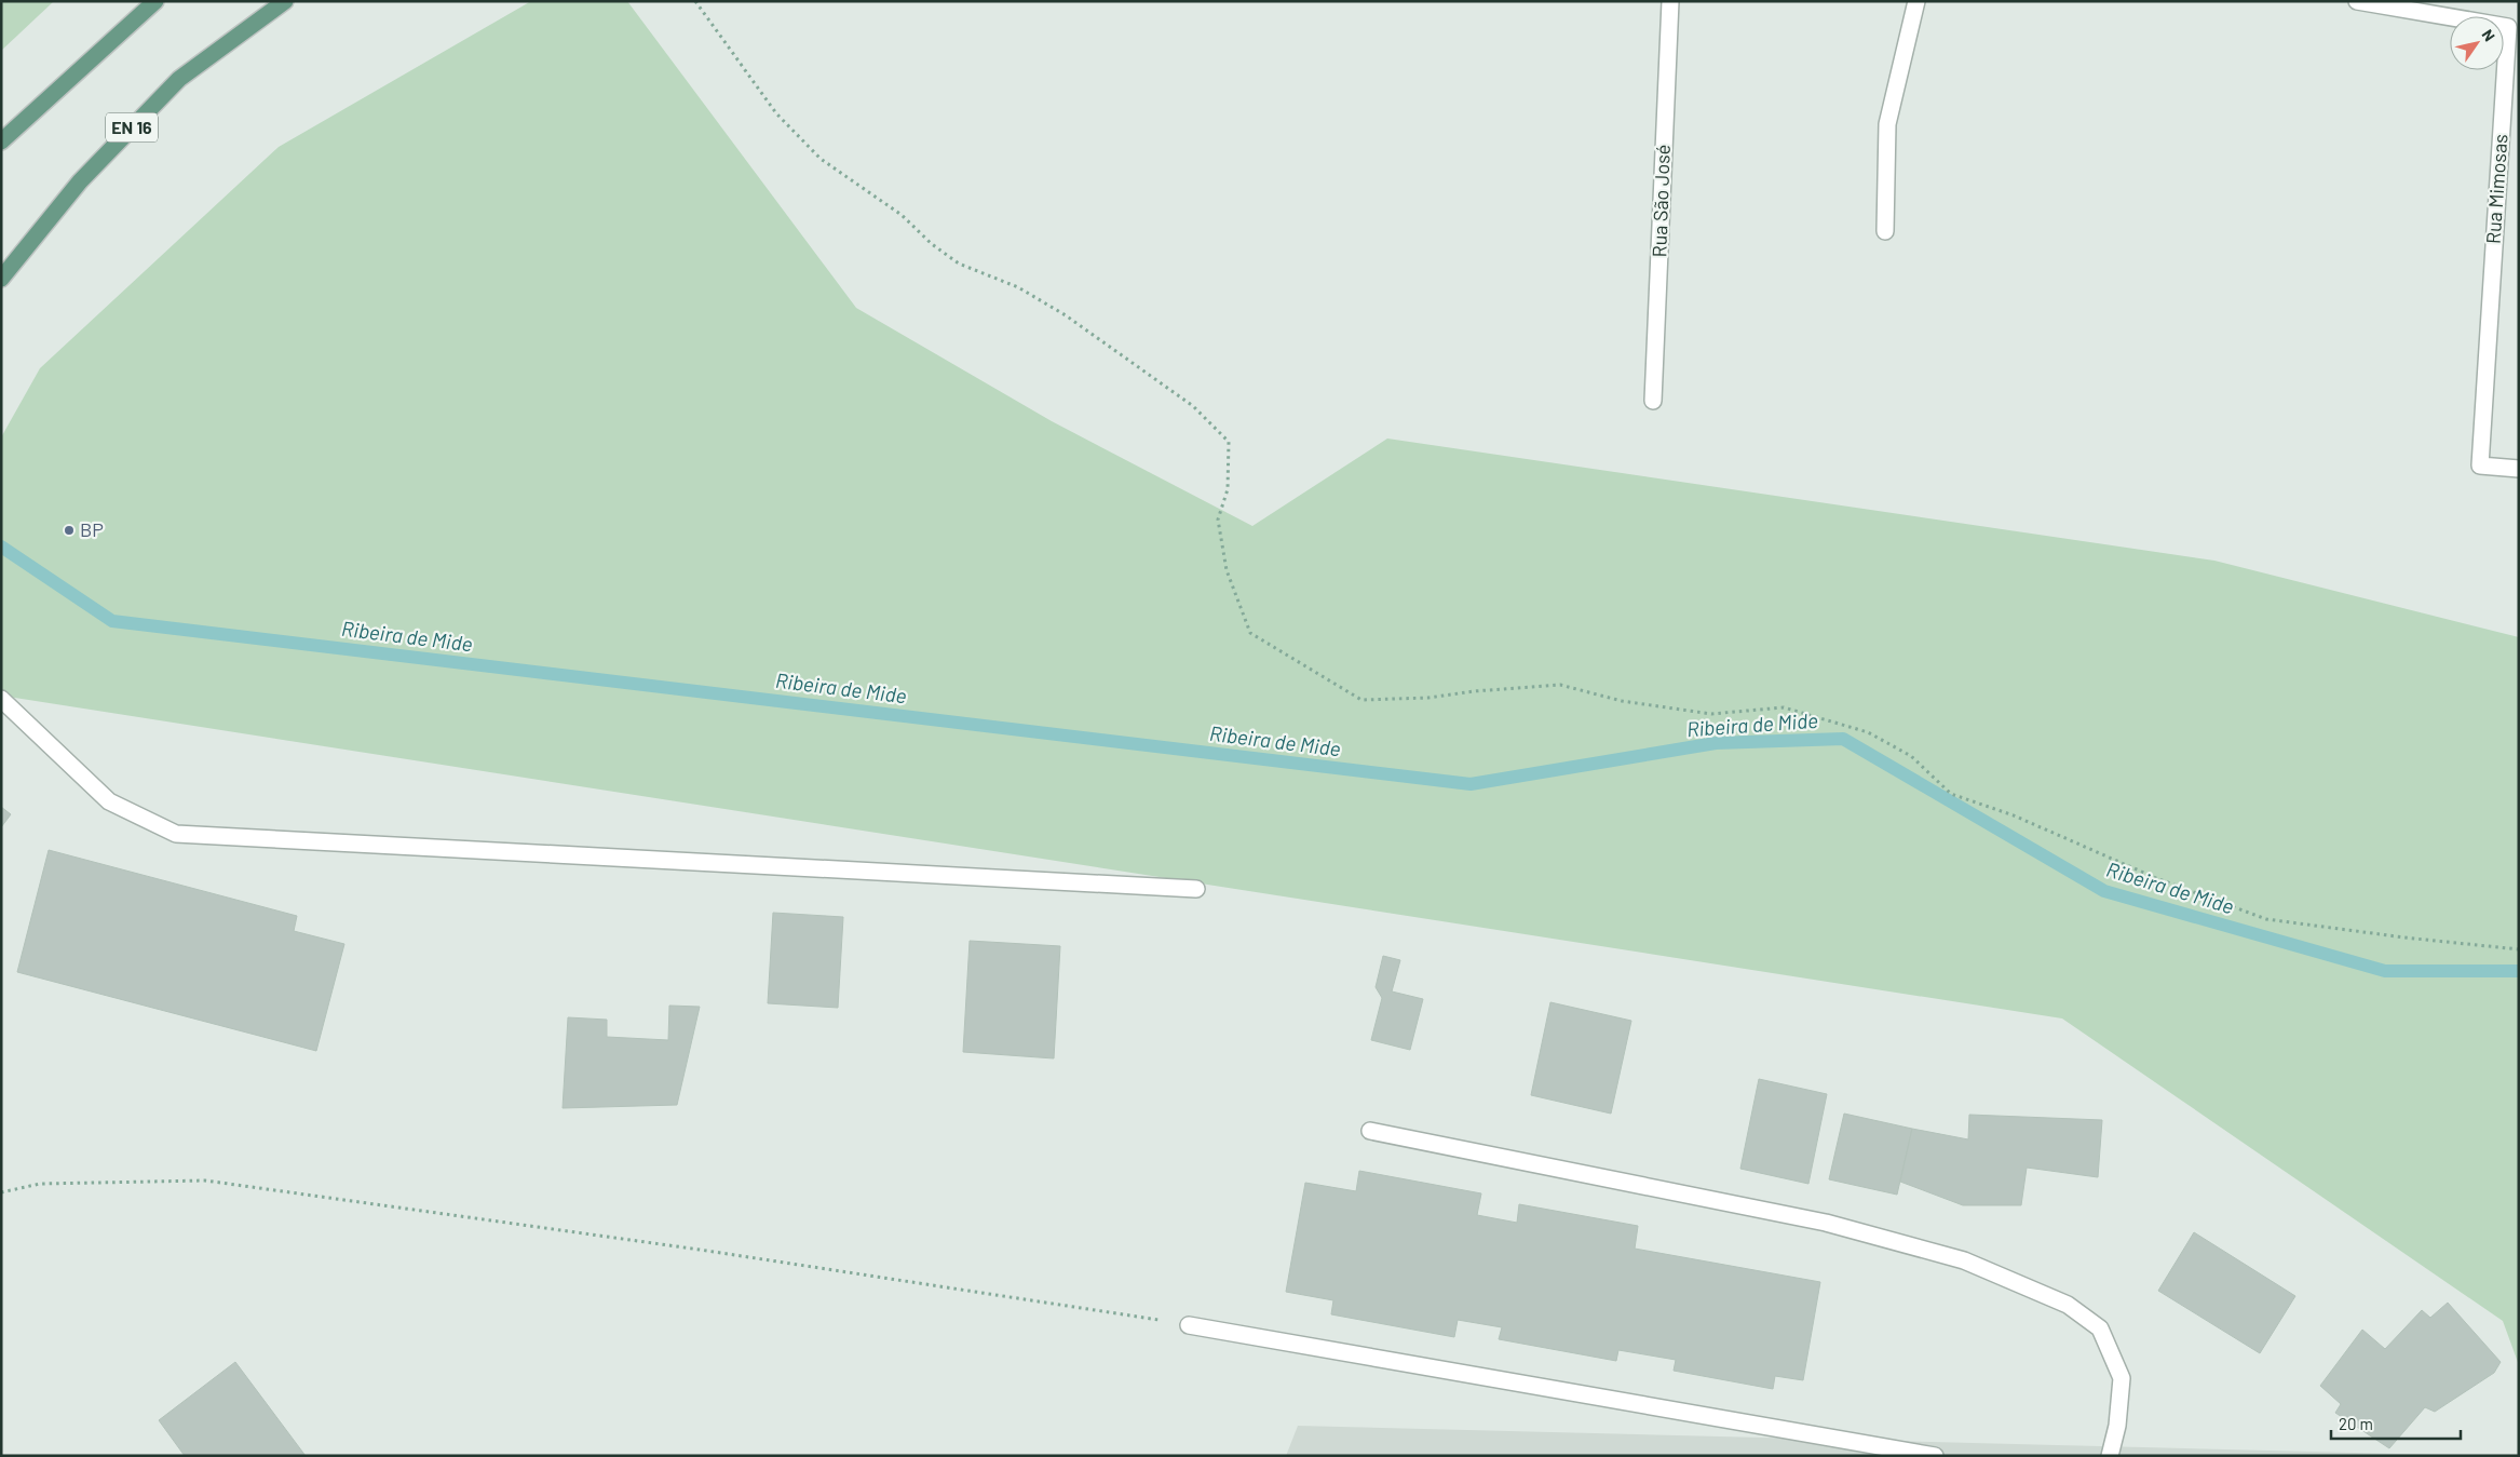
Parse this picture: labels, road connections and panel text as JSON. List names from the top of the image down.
{
  "streets": {
    "main road": ["EN 16"],
    "street": ["Rua Mimosas", "Rua São José"]
  },
  "water": ["Ribeira de Mide"],
  "places": ["BP"],
  "scale_bar": "20 m",
  "north": "top right"
}
